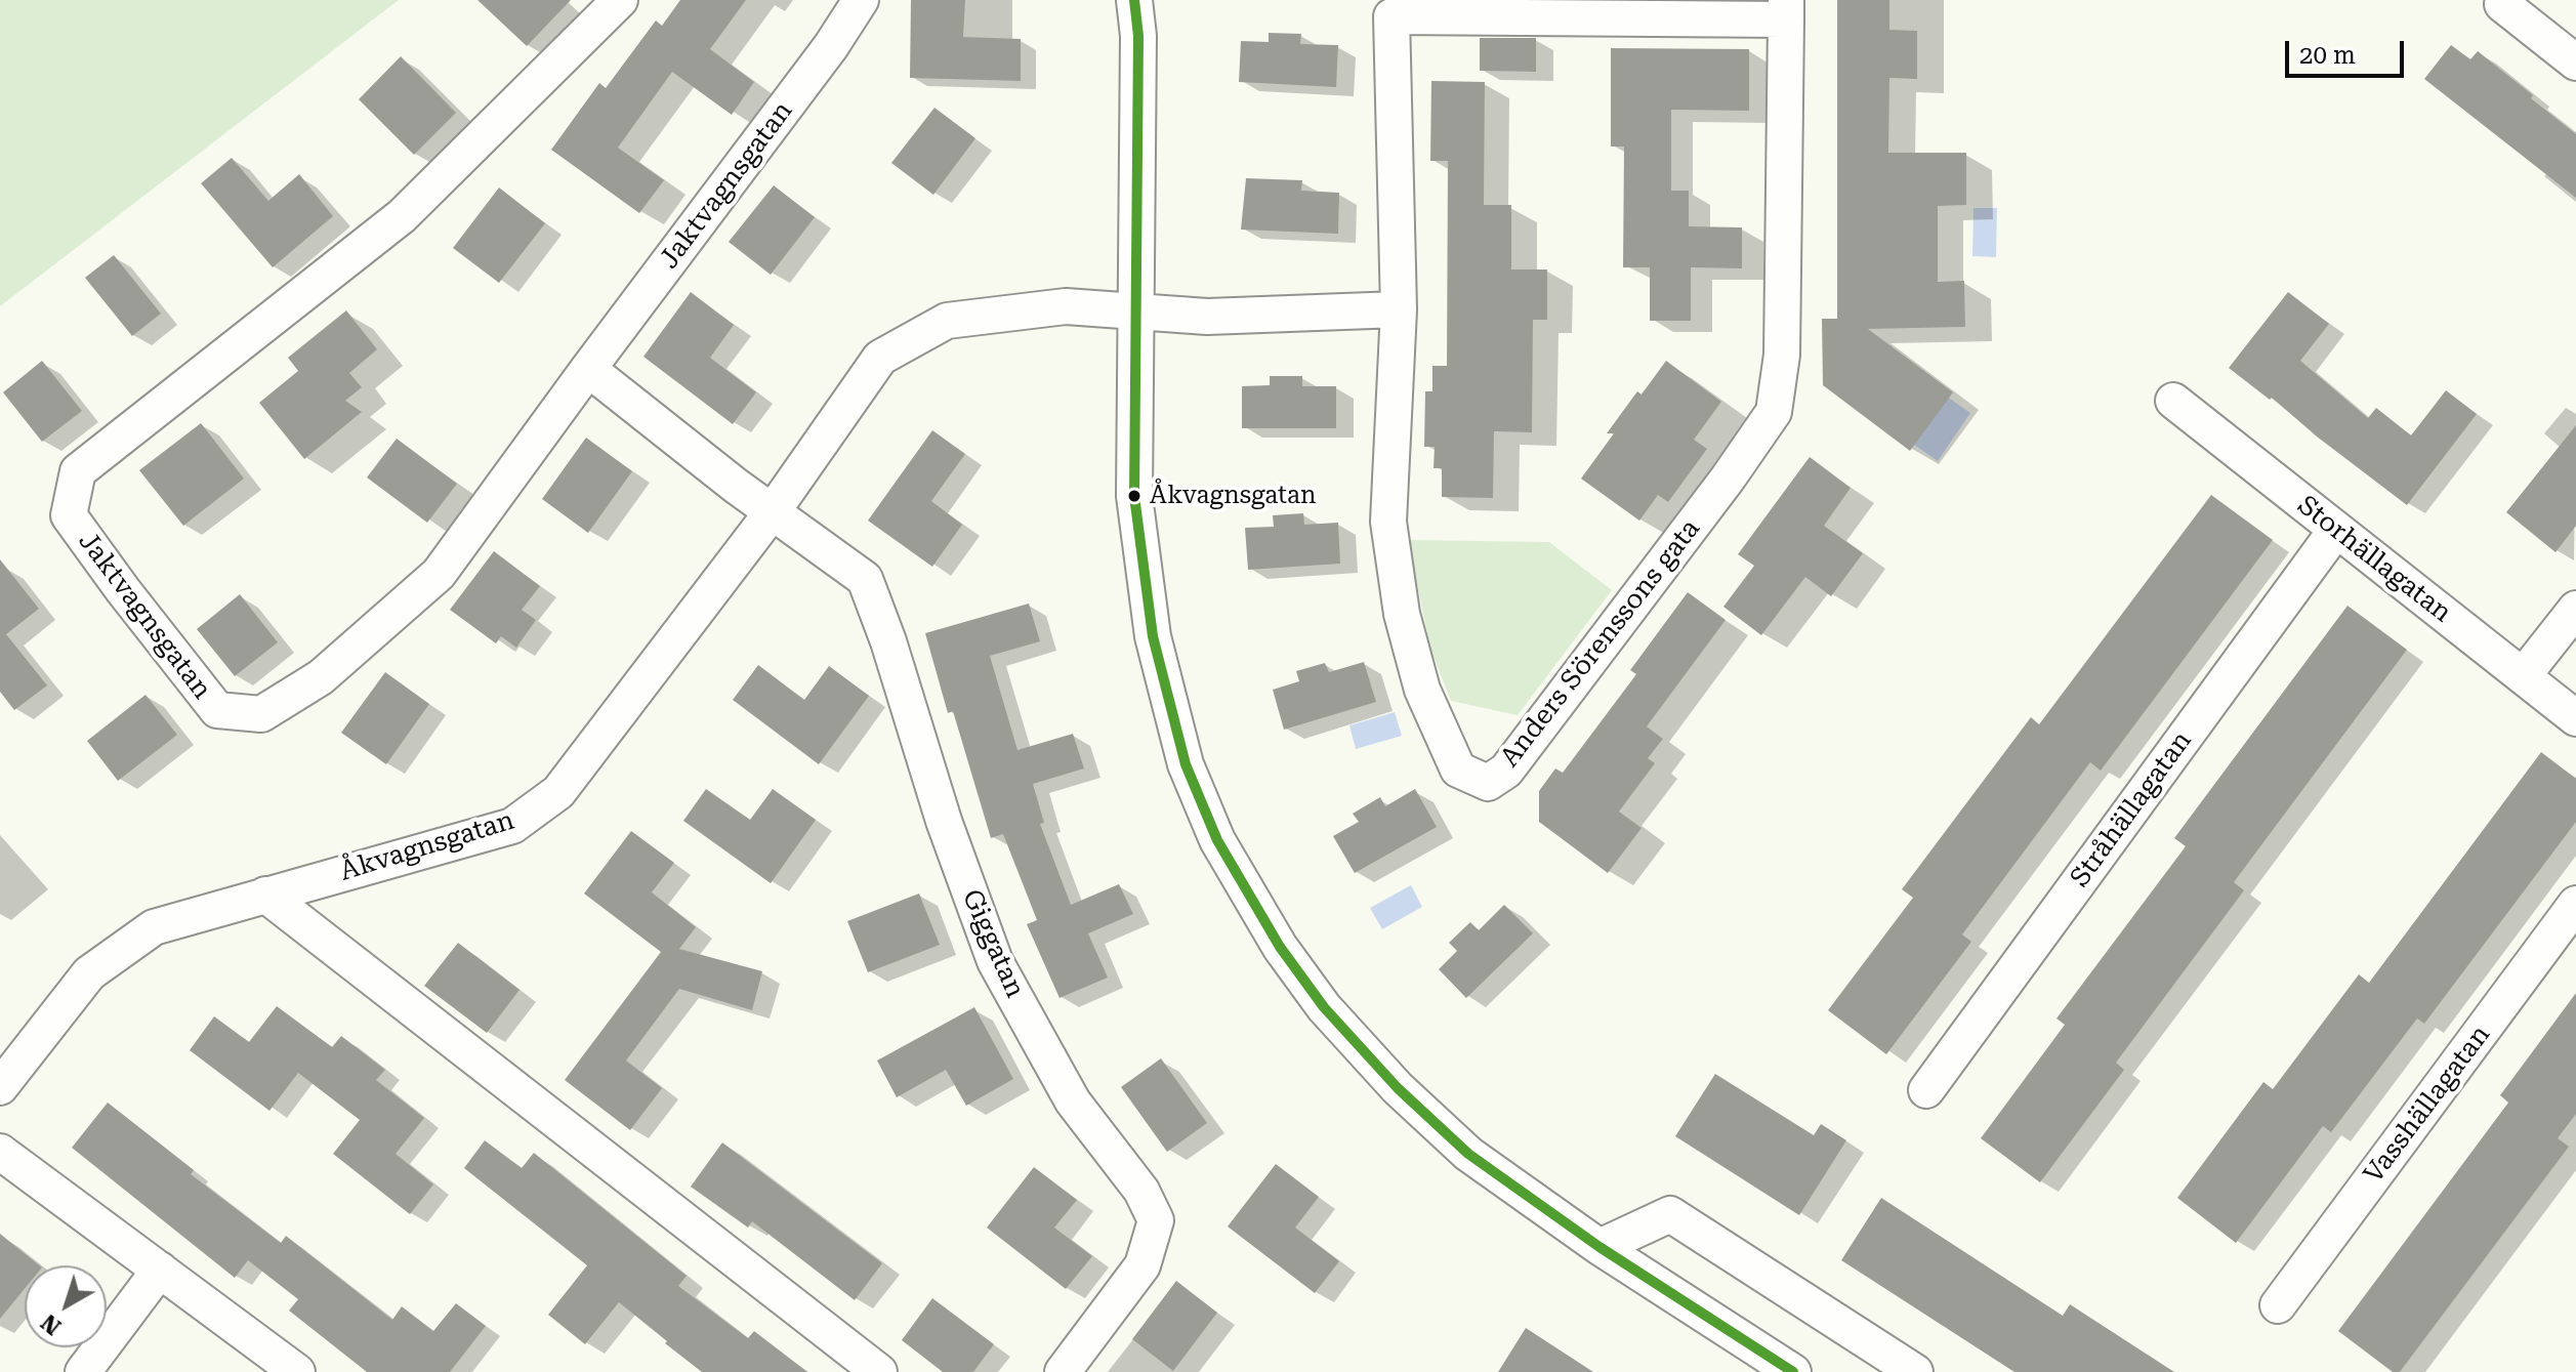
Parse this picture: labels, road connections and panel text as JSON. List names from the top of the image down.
{
  "streets": {
    "street": [
      "Jaktvagnsgatan",
      "Storhällagatan",
      "Anders Sörenssons gata",
      "Stråhällagatan",
      "Åkvagnsgatan",
      "Giggatan",
      "Vasshällagatan"
    ]
  },
  "crossings": [
    ["Storhällagatan", "Stråhällagatan"],
    ["Åkvagnsgatan", "Giggatan"]
  ],
  "places": ["Åkvagnsgatan"],
  "scale_bar": "20 m",
  "north": "bottom left"
}
